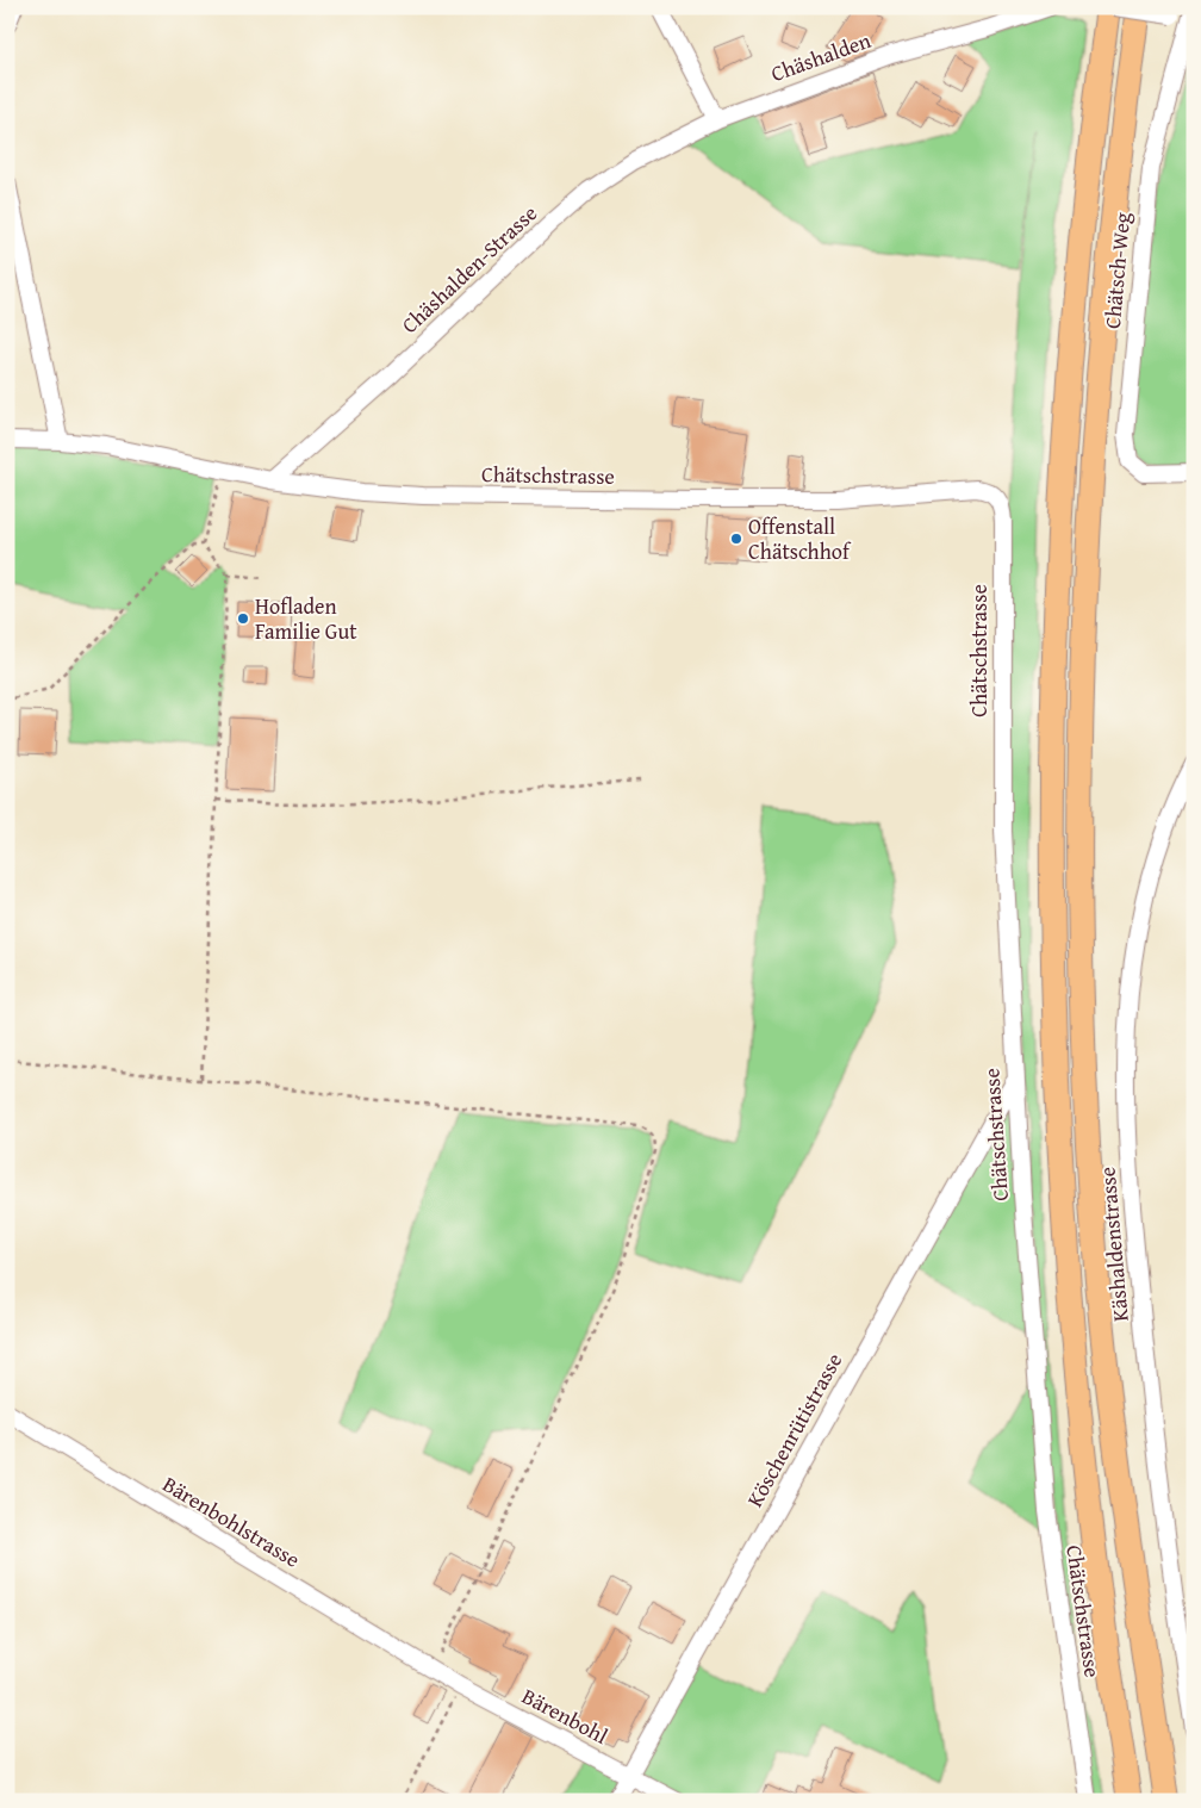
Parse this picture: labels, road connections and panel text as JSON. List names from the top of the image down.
{
  "streets": {
    "street": [
      "Chäshalden",
      "Chäshalden-Strasse",
      "Chätsch-Weg",
      "Chätschstrasse",
      "Käshaldenstrasse",
      "Köschenrütistrasse",
      "Bärenbohlstrasse",
      "Bärenbohl"
    ]
  },
  "crossings": [
    ["Chäshalden", "Chäshalden-Strasse"],
    ["Chäshalden-Strasse", "Chätschstrasse"],
    ["Chätschstrasse", "Köschenrütistrasse"],
    ["Köschenrütistrasse", "Bärenbohl"],
    ["Bärenbohlstrasse", "Bärenbohl"]
  ],
  "places": ["Offenstall Chätschhof", "Hofladen Familie Gut"]
}
